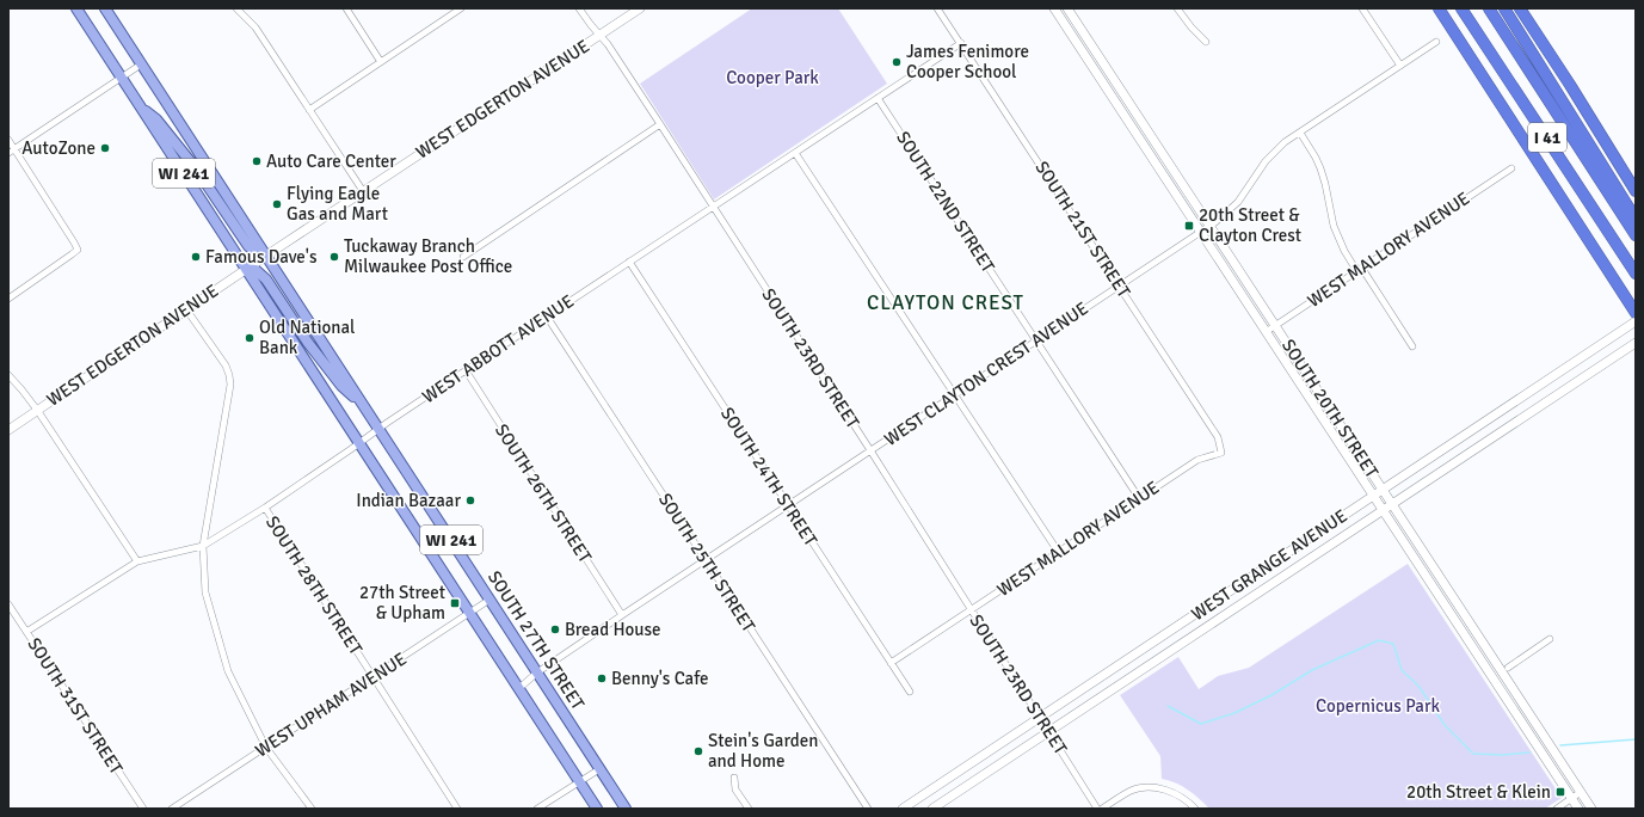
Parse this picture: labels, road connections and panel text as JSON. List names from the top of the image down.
{
  "streets": {
    "highway": ["I 41"],
    "main road": ["WI 241", "SOUTH 27TH STREET"],
    "street": [
      "WEST EDGERTON AVENUE",
      "SOUTH 22ND STREET",
      "SOUTH 21ST STREET",
      "WEST MALLORY AVENUE",
      "WEST ABBOTT AVENUE",
      "SOUTH 23RD STREET",
      "WEST CLAYTON CREST AVENUE",
      "SOUTH 20TH STREET",
      "SOUTH 24TH STREET",
      "SOUTH 26TH STREET",
      "SOUTH 25TH STREET",
      "WEST GRANGE AVENUE",
      "SOUTH 28TH STREET",
      "WEST UPHAM AVENUE",
      "SOUTH 31ST STREET"
    ]
  },
  "crossings": [
    ["WEST EDGERTON AVENUE", "WI 241"],
    ["WEST EDGERTON AVENUE", "SOUTH 23RD STREET"],
    ["WEST EDGERTON AVENUE", "SOUTH 27TH STREET"],
    ["WI 241", "WEST ABBOTT AVENUE"],
    ["WI 241", "WEST CLAYTON CREST AVENUE"],
    ["WI 241", "WEST UPHAM AVENUE"],
    ["SOUTH 22ND STREET", "WEST MALLORY AVENUE"],
    ["SOUTH 22ND STREET", "WEST ABBOTT AVENUE"],
    ["SOUTH 22ND STREET", "WEST CLAYTON CREST AVENUE"],
    ["SOUTH 21ST STREET", "WEST MALLORY AVENUE"],
    ["SOUTH 21ST STREET", "WEST ABBOTT AVENUE"],
    ["SOUTH 21ST STREET", "WEST CLAYTON CREST AVENUE"],
    ["WEST MALLORY AVENUE", "SOUTH 23RD STREET"],
    ["WEST MALLORY AVENUE", "SOUTH 20TH STREET"],
    ["WEST MALLORY AVENUE", "SOUTH 24TH STREET"],
    ["WEST ABBOTT AVENUE", "SOUTH 23RD STREET"],
    ["WEST ABBOTT AVENUE", "SOUTH 24TH STREET"],
    ["WEST ABBOTT AVENUE", "SOUTH 26TH STREET"],
    ["WEST ABBOTT AVENUE", "SOUTH 25TH STREET"],
    ["WEST ABBOTT AVENUE", "SOUTH 28TH STREET"],
    ["WEST ABBOTT AVENUE", "SOUTH 27TH STREET"],
    ["WEST ABBOTT AVENUE", "SOUTH 31ST STREET"],
    ["SOUTH 23RD STREET", "WEST CLAYTON CREST AVENUE"],
    ["SOUTH 23RD STREET", "WEST GRANGE AVENUE"],
    ["WEST CLAYTON CREST AVENUE", "SOUTH 20TH STREET"],
    ["WEST CLAYTON CREST AVENUE", "SOUTH 24TH STREET"],
    ["WEST CLAYTON CREST AVENUE", "SOUTH 26TH STREET"],
    ["WEST CLAYTON CREST AVENUE", "SOUTH 25TH STREET"],
    ["WEST CLAYTON CREST AVENUE", "SOUTH 27TH STREET"],
    ["SOUTH 20TH STREET", "WEST GRANGE AVENUE"],
    ["SOUTH 28TH STREET", "WEST UPHAM AVENUE"],
    ["SOUTH 27TH STREET", "WEST UPHAM AVENUE"]
  ],
  "districts": ["CLAYTON CREST"],
  "parks": ["Cooper Park", "Copernicus Park"],
  "places": {
    "other": [
      "James Fenimore Cooper School",
      "AutoZone",
      "Auto Care Center",
      "Flying Eagle Gas and Mart",
      "Famous Dave's",
      "Tuckaway Branch Milwaukee Post Office",
      "Old National Bank",
      "Indian Bazaar",
      "Bread House",
      "Benny's Cafe",
      "Stein's Garden and Home"
    ],
    "transit": ["20th Street & Clayton Crest", "27th Street & Upham", "20th Street & Klein"]
  }
}
